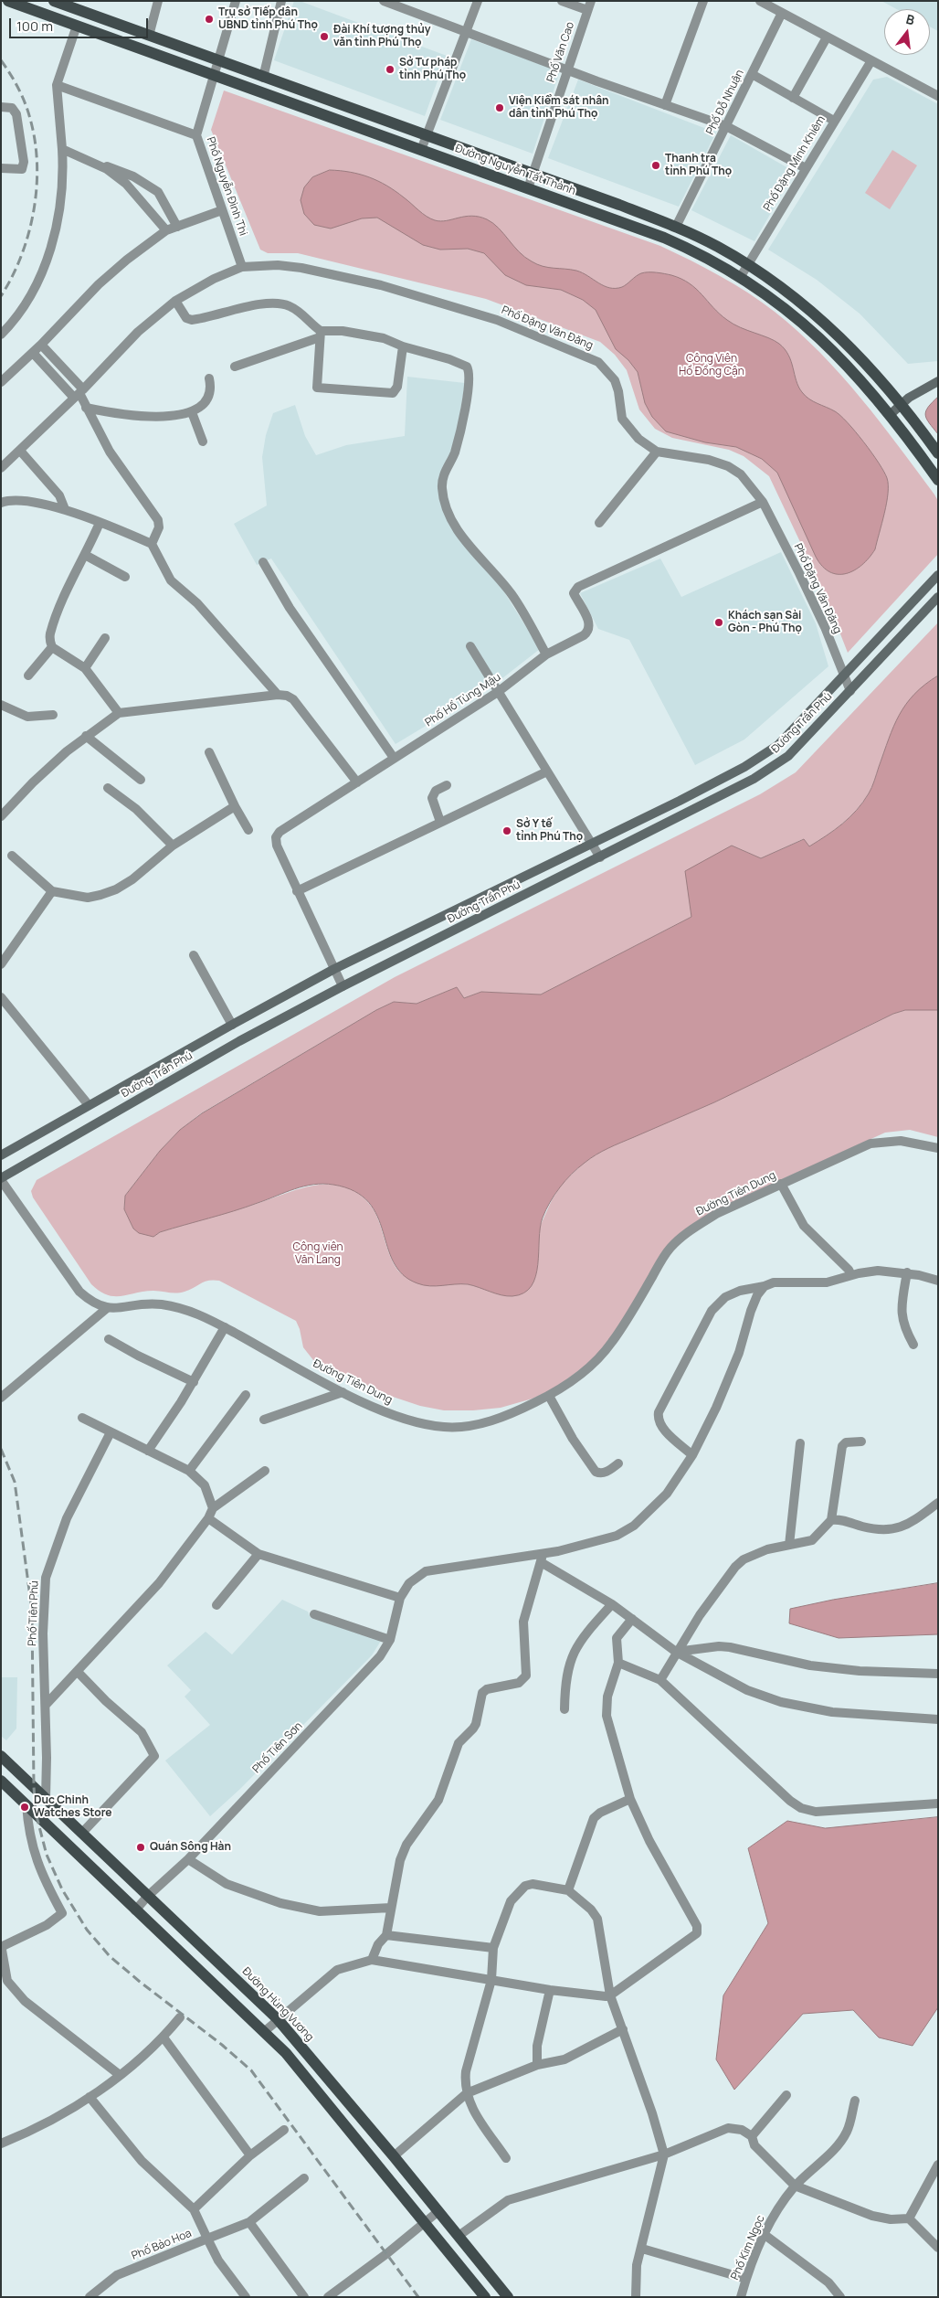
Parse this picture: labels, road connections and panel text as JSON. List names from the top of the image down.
{
  "streets": {
    "main road": ["Đường Nguyễn Tất Thành", "Đường Trần Phú", "Đường Hùng Vương"],
    "street": [
      "Phố Văn Cao",
      "Phố Đỗ Nhuận",
      "Phố Đặng Minh Khiêm",
      "Phố Nguyễn Đình Thi",
      "Phố Đặng Văn Đăng",
      "Phố Hồ Tùng Mậu",
      "Đường Tiên Dung",
      "Phố Tiên Phú",
      "Phố Tiên Sơn",
      "Phố Bảo Hoa",
      "Phố Kim Ngọc"
    ]
  },
  "crossings": [
    ["Phố Văn Cao", "Đường Nguyễn Tất Thành"],
    ["Phố Đỗ Nhuận", "Đường Nguyễn Tất Thành"],
    ["Phố Đặng Minh Khiêm", "Đường Nguyễn Tất Thành"],
    ["Đường Nguyễn Tất Thành", "Phố Nguyễn Đình Thi"],
    ["Phố Nguyễn Đình Thi", "Phố Đặng Văn Đăng"],
    ["Phố Đặng Văn Đăng", "Phố Hồ Tùng Mậu"],
    ["Phố Đặng Văn Đăng", "Đường Trần Phú"],
    ["Phố Hồ Tùng Mậu", "Đường Trần Phú"],
    ["Phố Tiên Phú", "Đường Hùng Vương"],
    ["Phố Tiên Sơn", "Đường Hùng Vương"]
  ],
  "parks": ["Công Viên Hồ Đồng Cận", "Công viên Văn Lang"],
  "places": [
    "Trụ sở Tiếp dân UBND tỉnh Phú Thọ",
    "Đài Khí tượng thủy văn tỉnh Phú Thọ",
    "Sở Tư pháp tỉnh Phú Thọ",
    "Viện Kiểm sát nhân dân tỉnh Phú Thọ",
    "Thanh tra tỉnh Phú Thọ",
    "Khách sạn Sài Gòn - Phú Thọ",
    "Sở Y tế tỉnh Phú Thọ",
    "Duc Chinh Watches Store",
    "Quán Sông Hàn"
  ],
  "scale_bar": "100 m",
  "north": "top"
}
